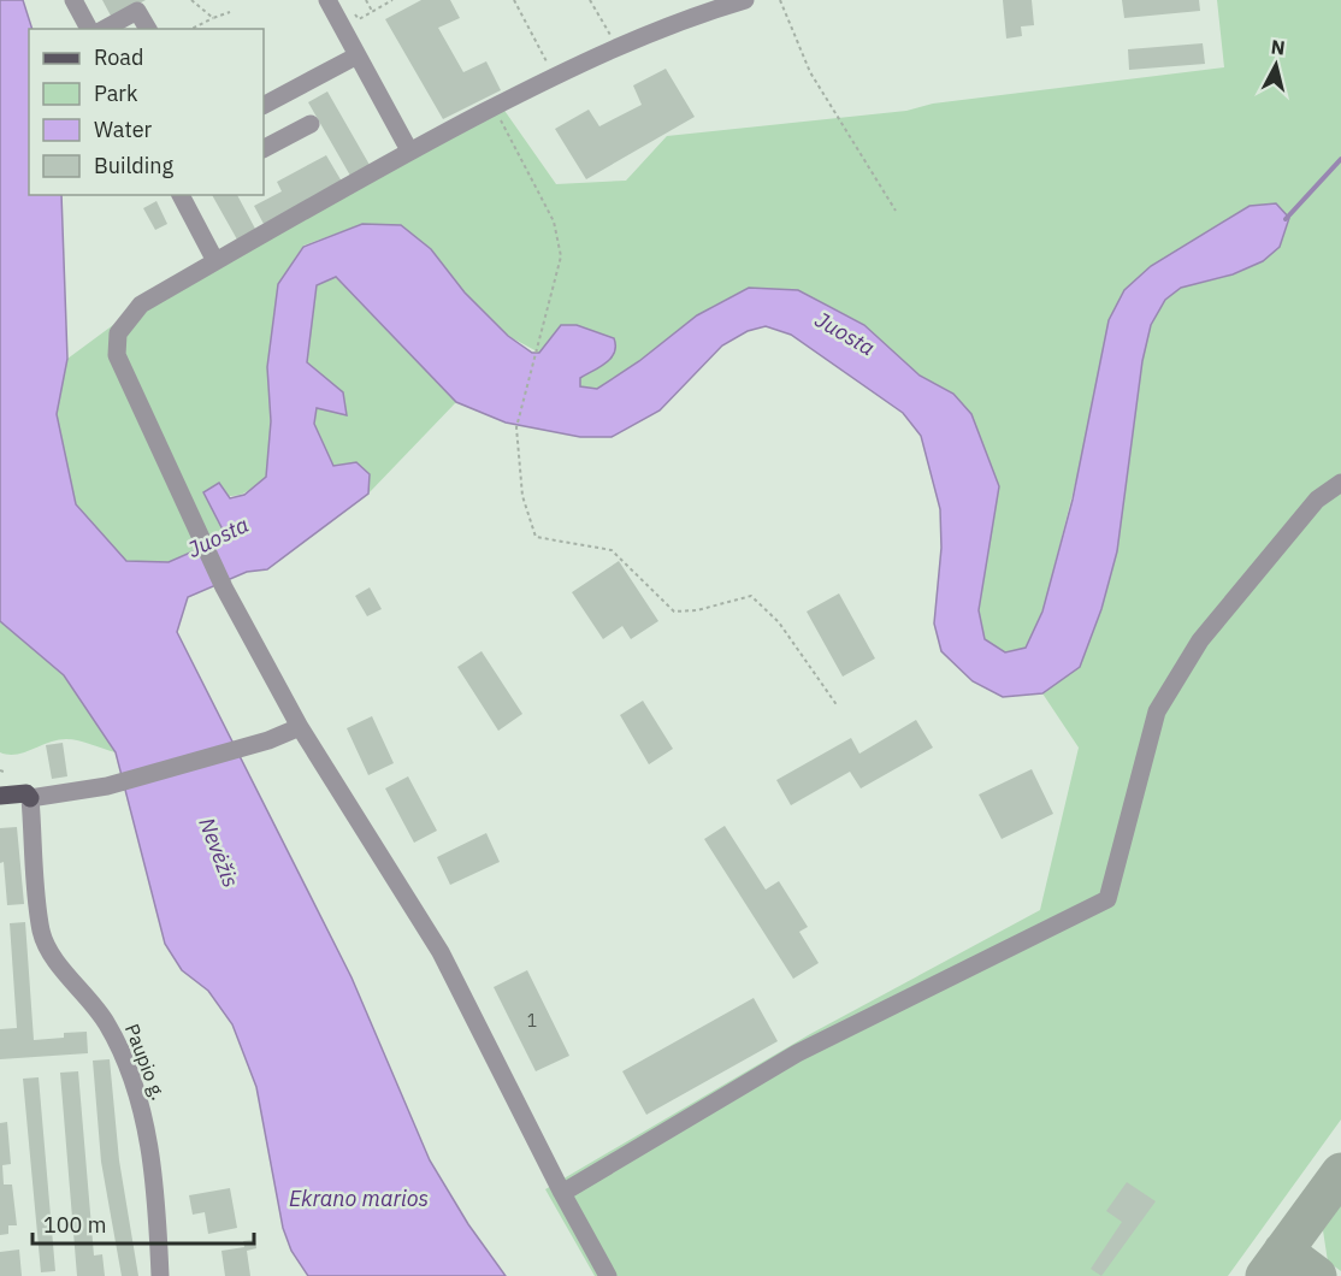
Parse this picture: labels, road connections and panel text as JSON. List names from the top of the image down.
{
  "streets": {
    "street": ["Paupio g."]
  },
  "water": ["Juosta", "Nevėžis", "Ekrano marios"],
  "house_numbers": ["1"],
  "legend": [
    "Road",
    "Park",
    "Water",
    "Building"
  ],
  "scale_bar": "100 m",
  "north": "top"
}
